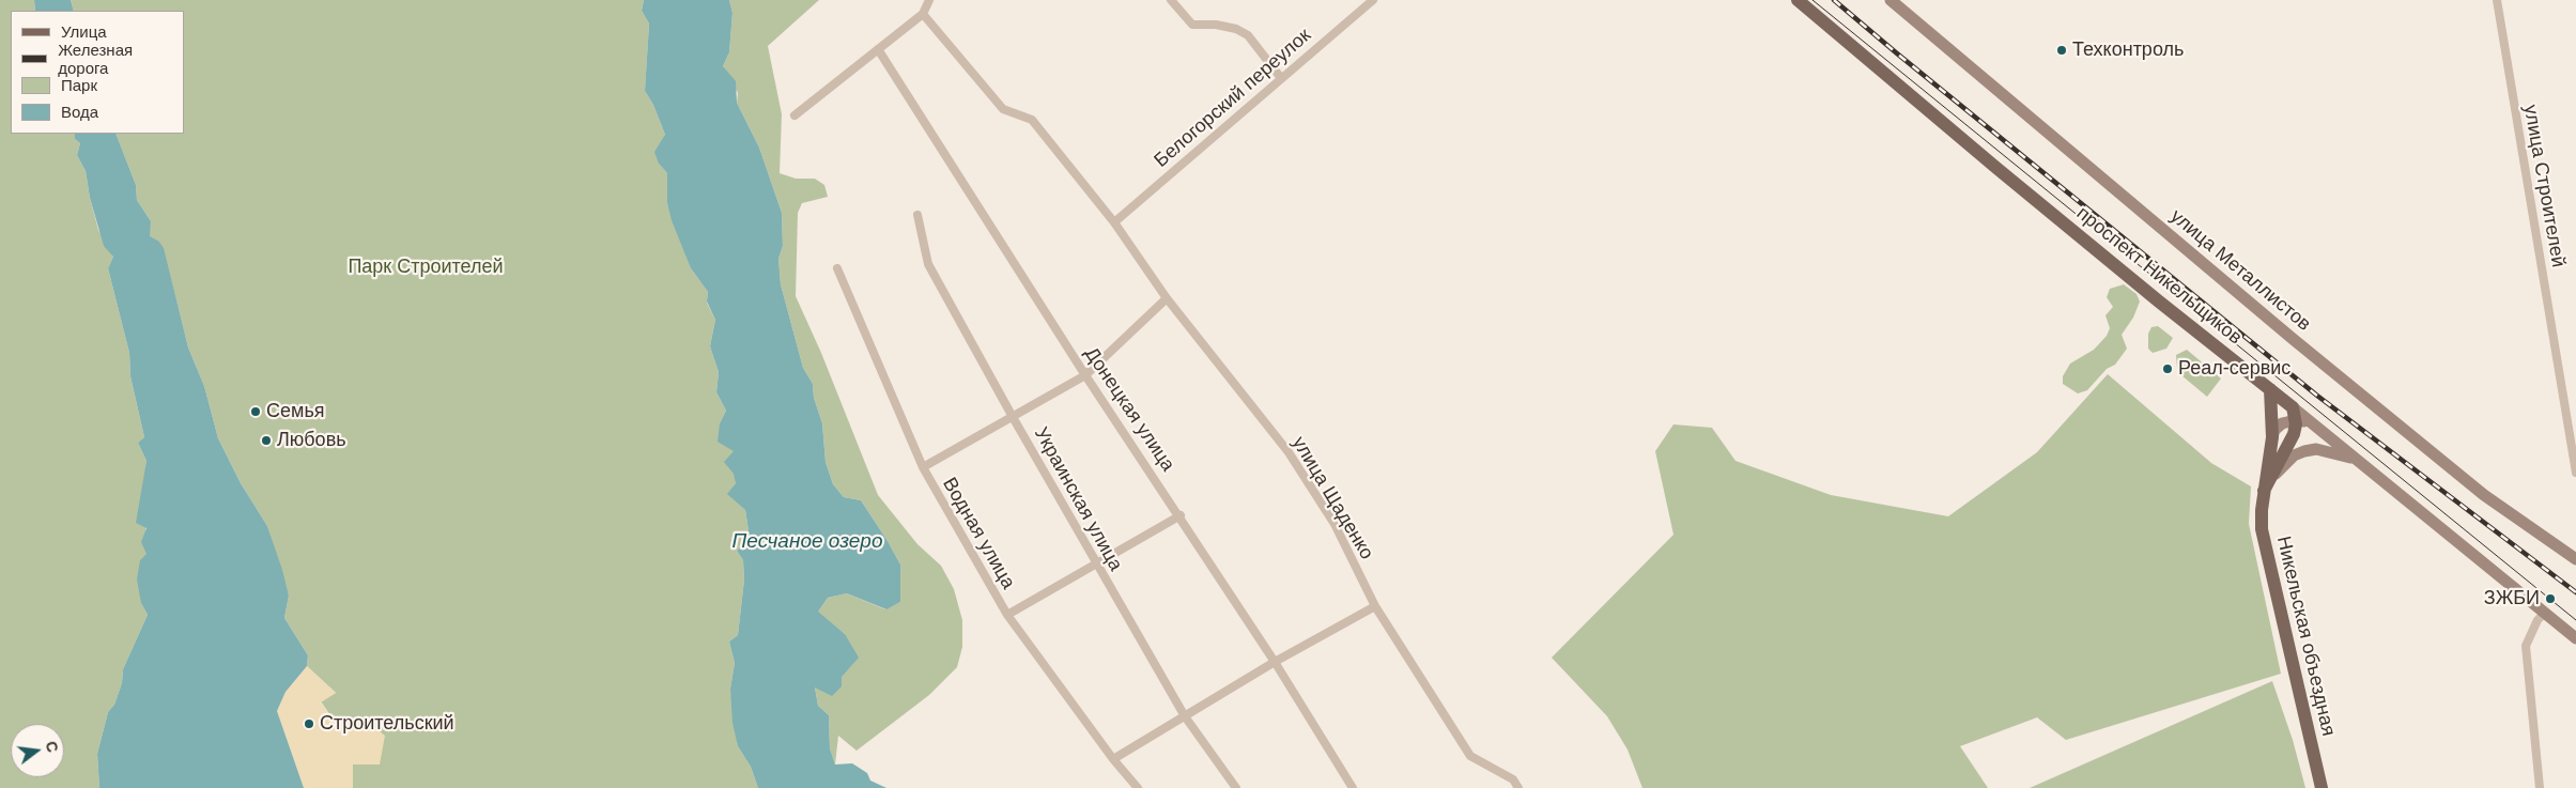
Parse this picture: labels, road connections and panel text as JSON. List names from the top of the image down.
{
  "streets": {
    "main road": ["улица Металлистов", "проспект Никельщиков", "Никельская объездная"],
    "street": [
      "Белогорский переулок",
      "улица Строителей",
      "Донецкая улица",
      "улица Щаденко",
      "Украинская улица",
      "Водная улица"
    ]
  },
  "crossings": [
    ["Белогорский переулок", "улица Щаденко"],
    ["проспект Никельщиков", "Никельская объездная"]
  ],
  "water": ["Песчаное озеро"],
  "parks": ["Парк Строителей"],
  "places": [
    "Техконтроль",
    "Реал-сервис",
    "Семья",
    "Любовь",
    "ЗЖБИ",
    "Строительский"
  ],
  "legend": [
    "Улица",
    "Железная дорога",
    "Парк",
    "Вода"
  ],
  "north": "right"
}
